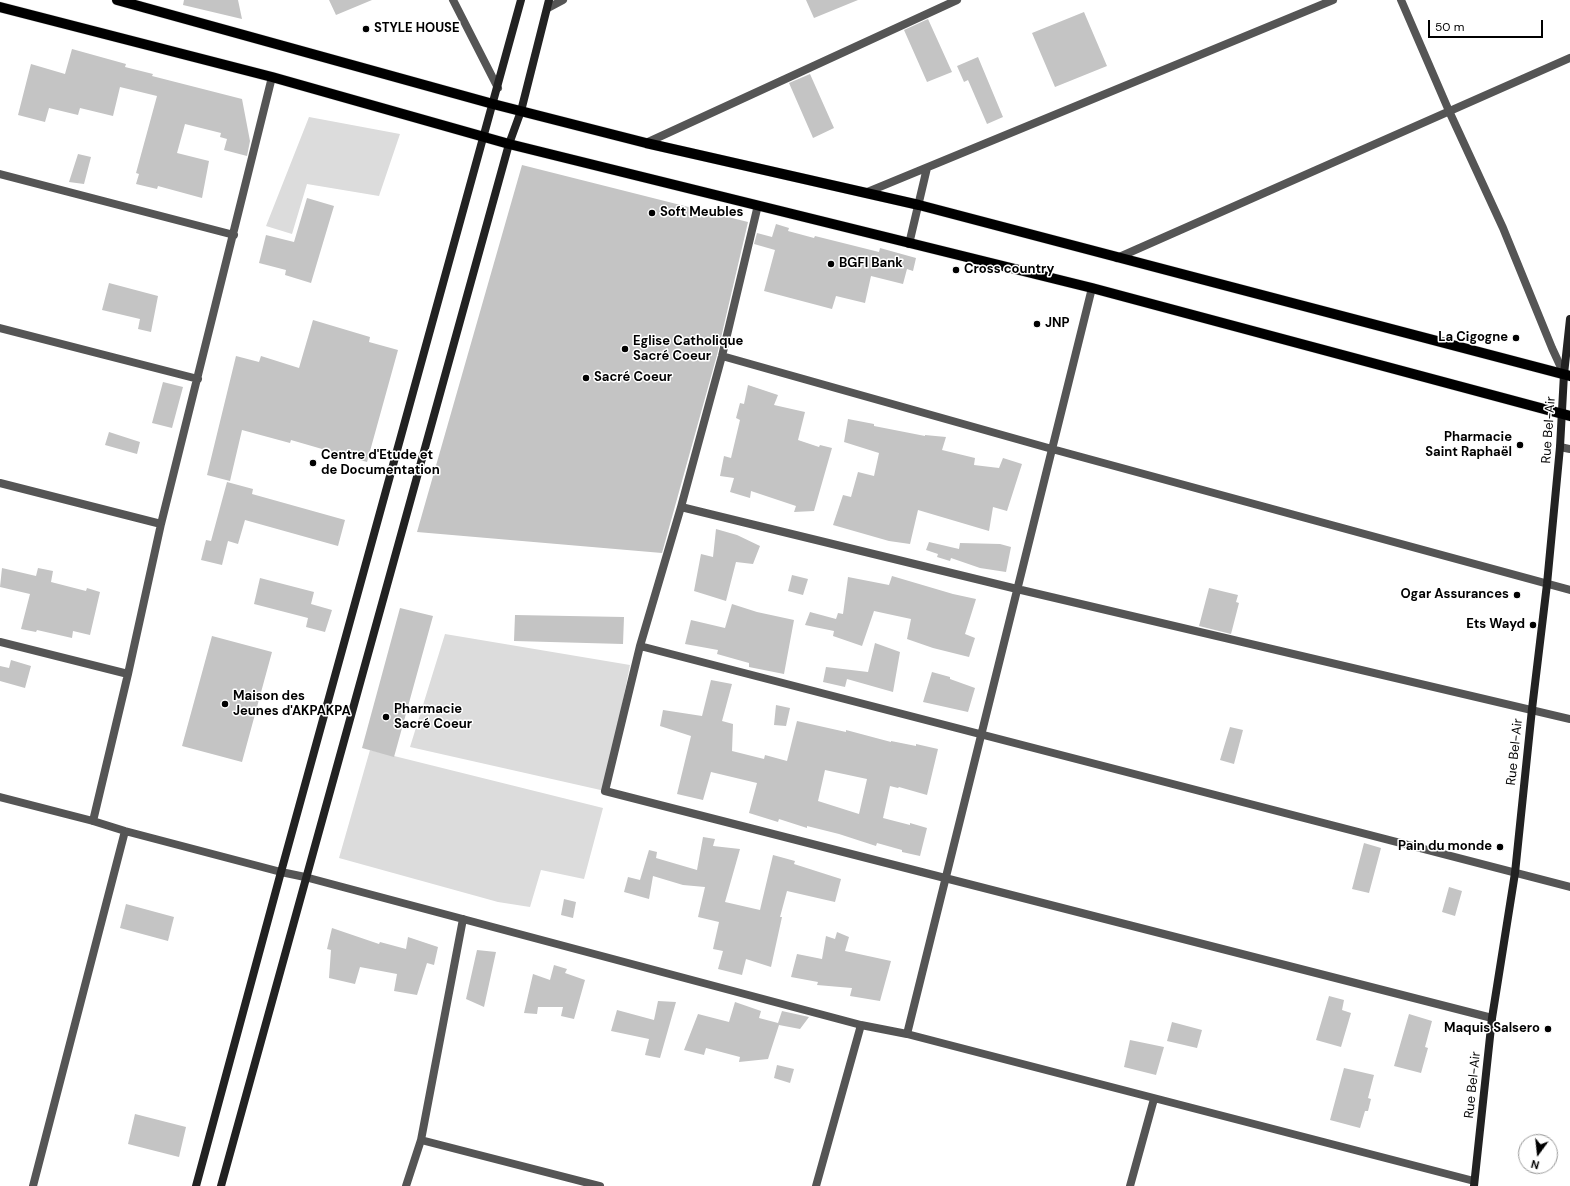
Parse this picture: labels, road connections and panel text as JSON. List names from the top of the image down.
{
  "streets": {
    "main road": ["Rue Bel-Air"]
  },
  "places": [
    "STYLE HOUSE",
    "Soft Meubles",
    "BGFI Bank",
    "Cross country",
    "JNP",
    "La Cigogne",
    "Eglise Catholique Sacré Coeur",
    "Sacré Coeur",
    "Pharmacie Saint Raphaël",
    "Centre d'Etude et de Documentation",
    "Ogar Assurances",
    "Ets Wayd",
    "Maison des Jeunes d'AKPAKPA",
    "Pharmacie Sacré Coeur",
    "Pain du monde",
    "Maquis Salsero"
  ],
  "scale_bar": "50 m",
  "north": "bottom"
}
